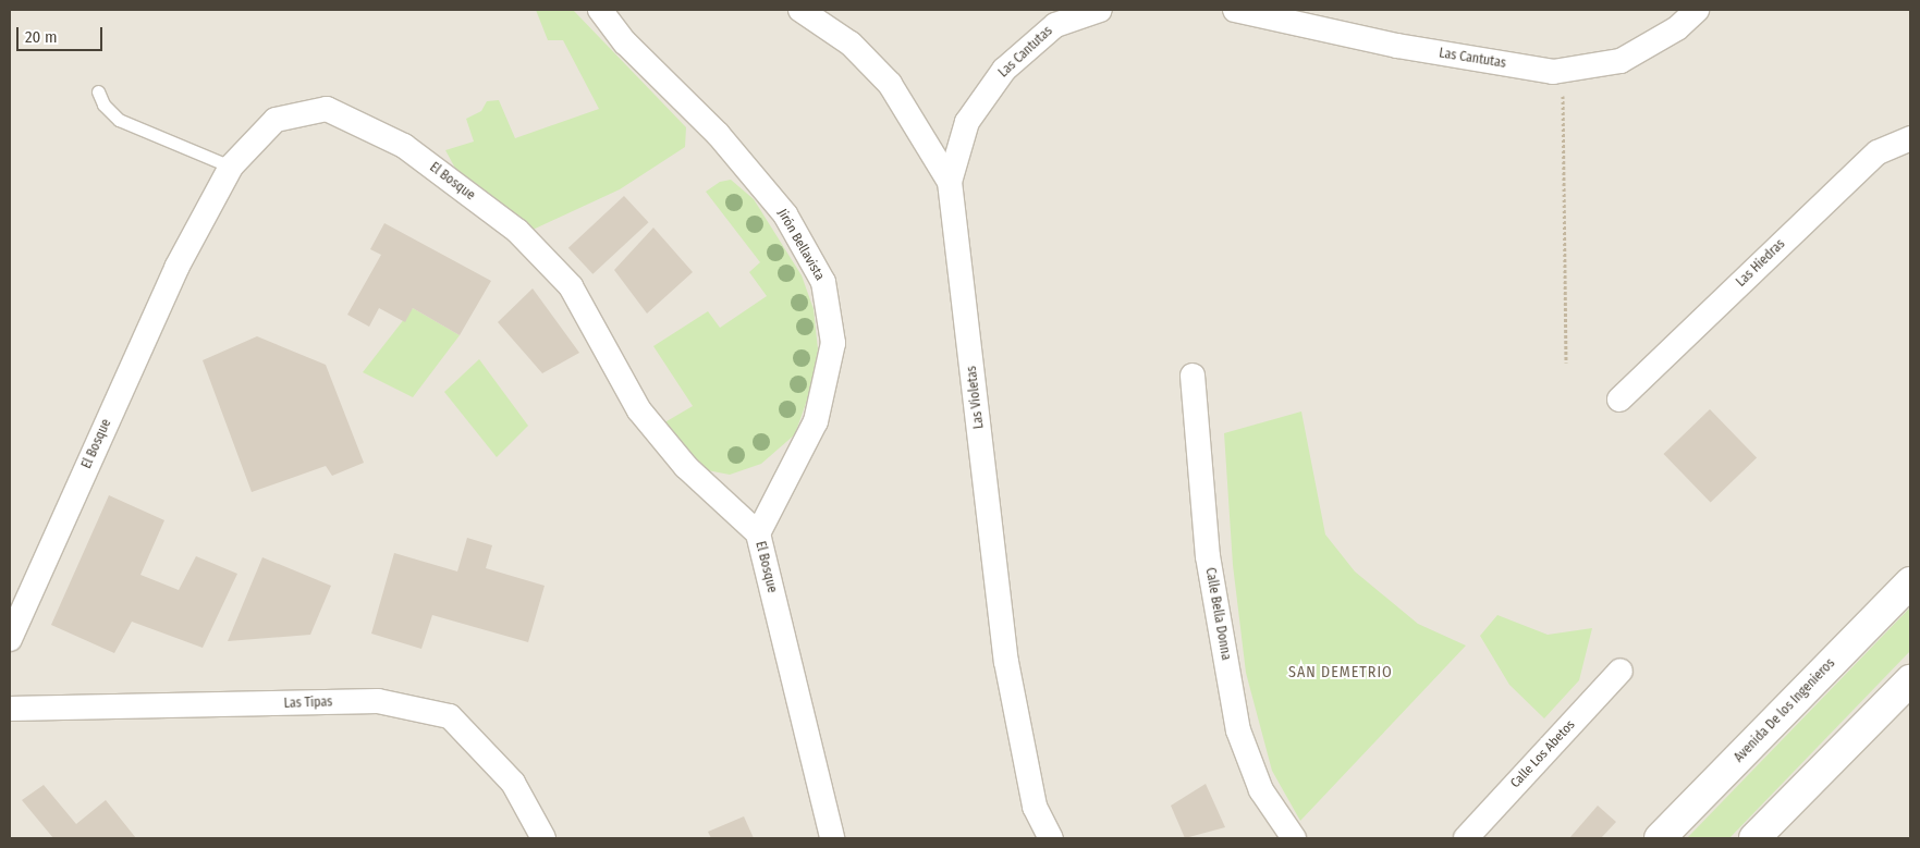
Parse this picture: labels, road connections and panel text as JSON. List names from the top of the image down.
{
  "streets": {
    "street": [
      "Las Cantutas",
      "El Bosque",
      "Jirón Bellavista",
      "Las Hiedras",
      "Las Violetas",
      "Calle Bella Donna",
      "Las Tipas",
      "Avenida De los Ingenieros",
      "Calle Los Abetos"
    ]
  },
  "crossings": [
    ["Las Cantutas", "Las Violetas"],
    ["El Bosque", "Jirón Bellavista"]
  ],
  "districts": ["SAN DEMETRIO"],
  "scale_bar": "20 m"
}
